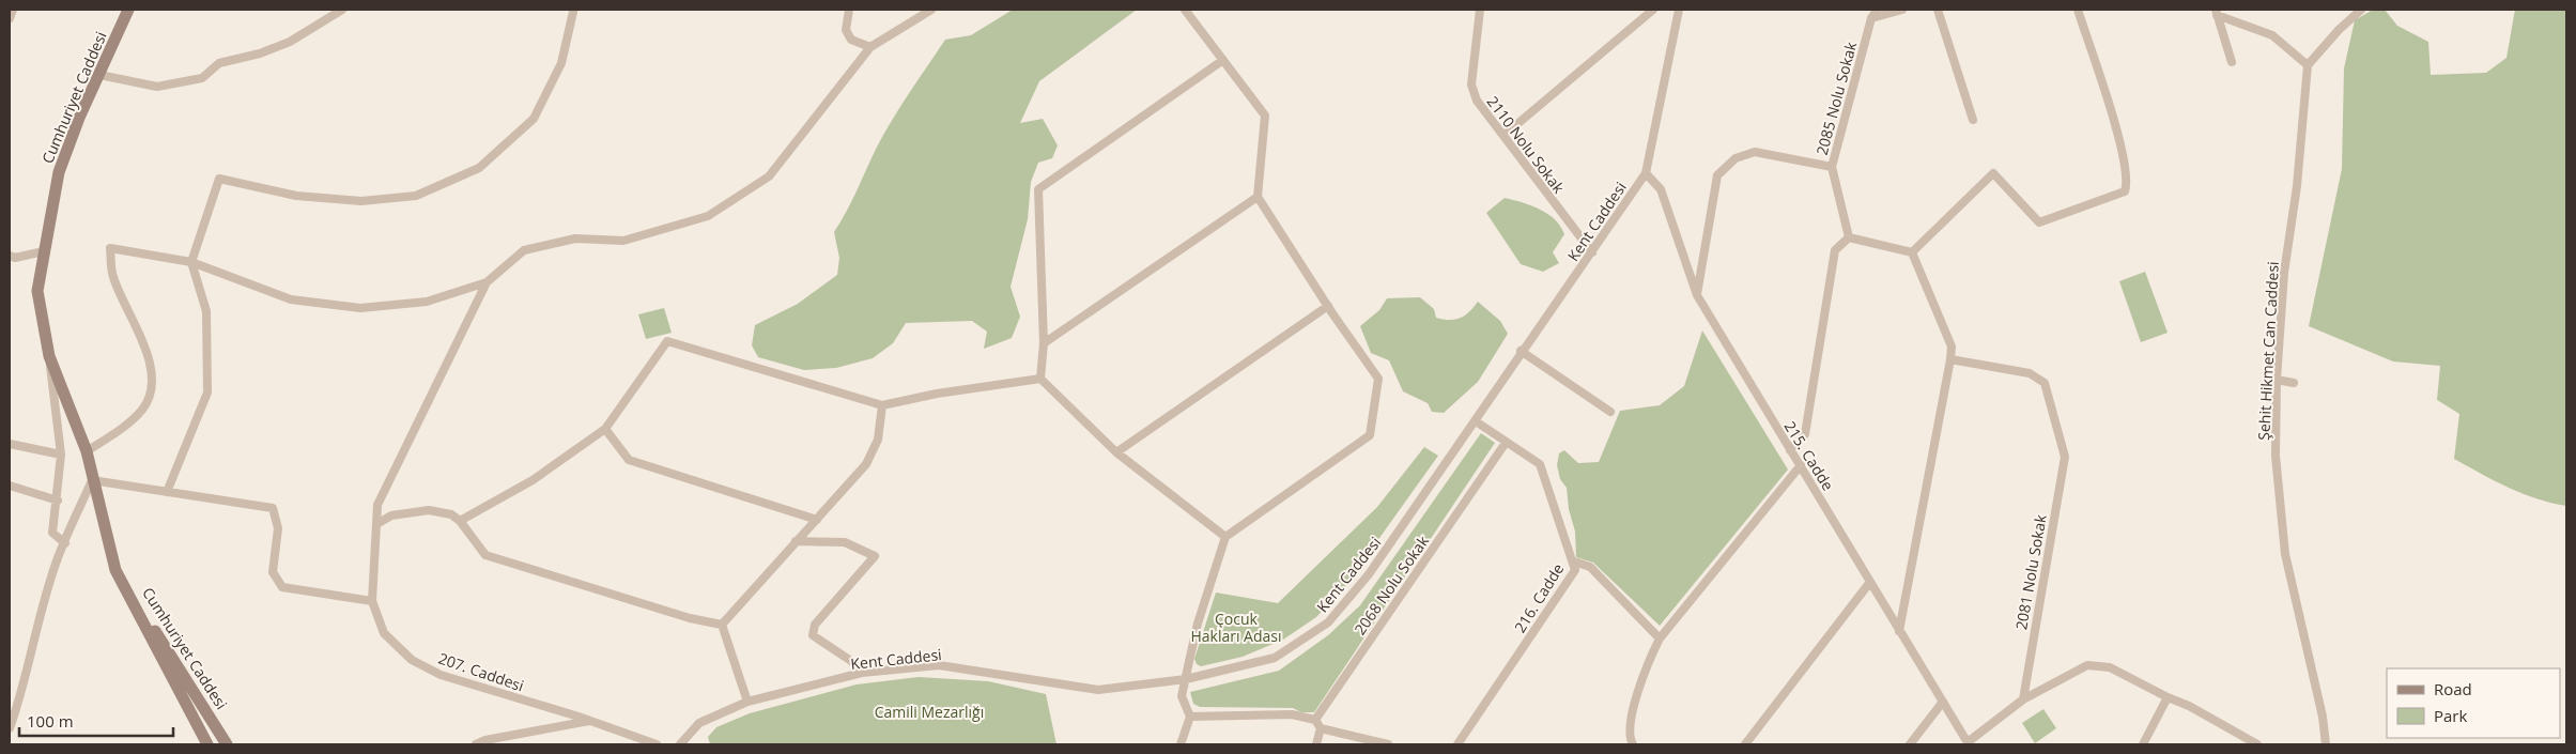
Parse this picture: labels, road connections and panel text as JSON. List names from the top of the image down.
{
  "streets": {
    "street": [
      "Cumhuriyet Caddesi",
      "2085 Nolu Sokak",
      "2110 Nolu Sokak",
      "Kent Caddesi",
      "Şehit Hikmet Can Caddesi",
      "215. Cadde",
      "2081 Nolu Sokak",
      "2068 Nolu Sokak",
      "216. Cadde",
      "207. Caddesi"
    ]
  },
  "crossings": [
    ["2110 Nolu Sokak", "Kent Caddesi"],
    ["Kent Caddesi", "215. Cadde"],
    ["Kent Caddesi", "216. Cadde"],
    ["2068 Nolu Sokak", "216. Cadde"]
  ],
  "parks": ["Çocuk Hakları Adası", "Camili Mezarlığı"],
  "legend": ["Road", "Park"],
  "scale_bar": "100 m"
}
